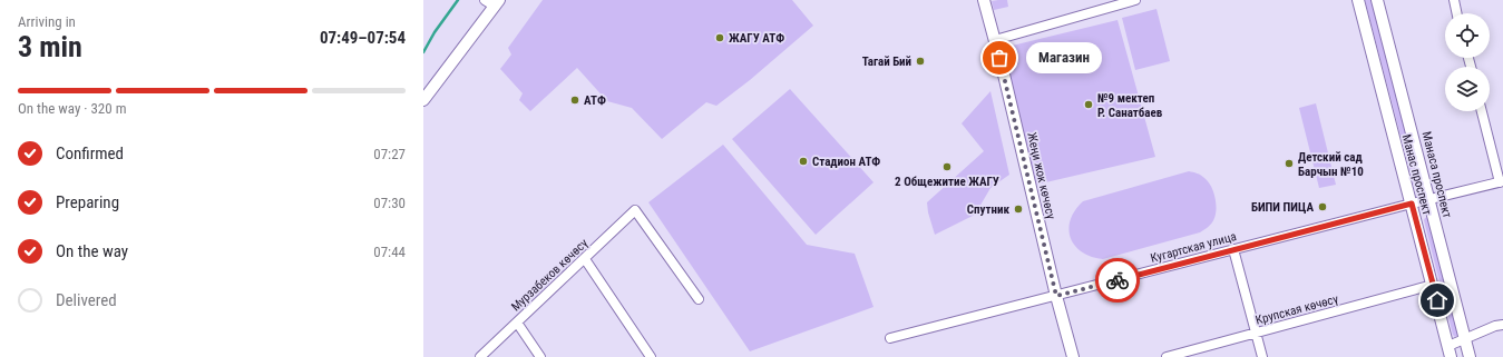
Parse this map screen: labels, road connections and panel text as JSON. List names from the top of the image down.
{
  "streets": {
    "main road": ["Манас проспект", "Манаса проспект", "Жеңи жок көчөсү"],
    "street": ["Кугартская улица", "Мурзабеков көчөсү", "Крупская көчөсү"]
  },
  "crossings": [
    ["Манас проспект", "Кугартская улица"],
    ["Манас проспект", "Крупская көчөсү"],
    ["Манаса проспект", "Кугартская улица"],
    ["Жеңи жок көчөсү", "Кугартская улица"]
  ],
  "places": [
    "ЖАГУ АТФ",
    "Магазин",
    "Тагай Бий",
    "АТФ",
    "№9 мектеп Р. Санатбаев",
    "Стадион АТФ",
    "Детский сад Барчын №10",
    "2 Общежитие ЖАГУ",
    "БИПИ ПИЦА",
    "Спутник"
  ],
  "page": {
    "heading": ["3 min", "Arriving in", "07:49–07:54"],
    "bubble": "Магазин",
    "bar": "On the way · 320 m",
    "list": [
      ["Confirmed", "07:27"],
      ["Preparing", "07:30"],
      ["On the way", "07:44"],
      "Delivered"
    ]
  }
}
